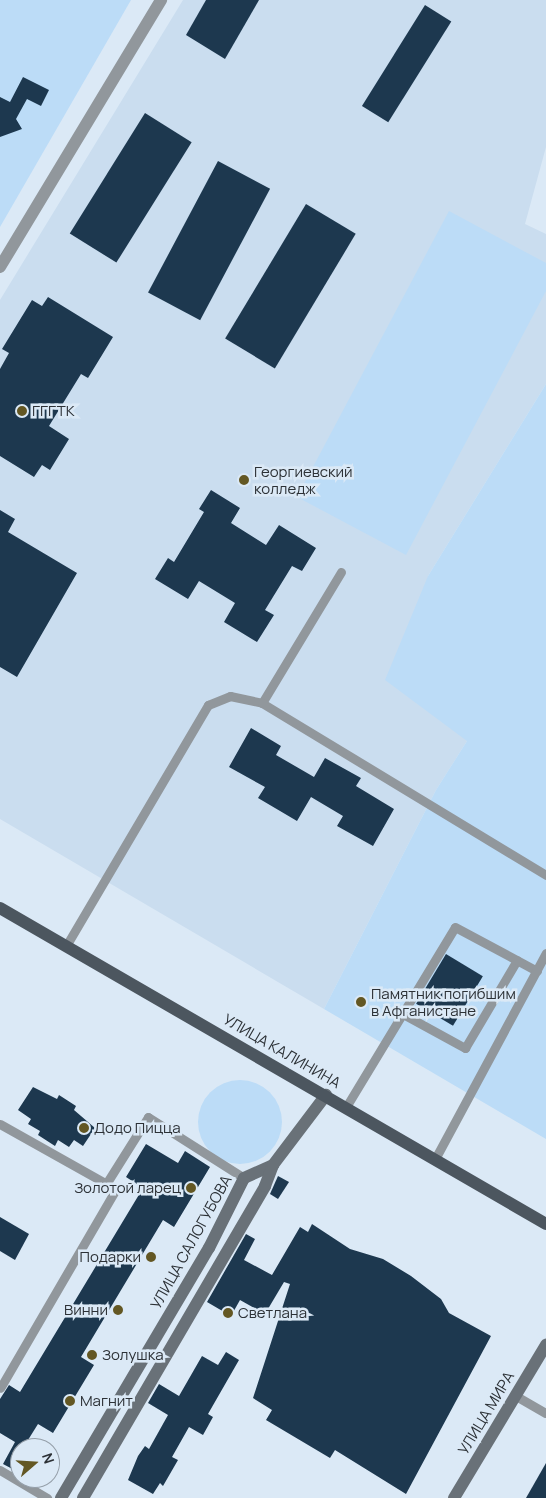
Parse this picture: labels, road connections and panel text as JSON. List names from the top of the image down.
{
  "streets": {
    "main road": ["УЛИЦА КАЛИНИНА"],
    "street": ["УЛИЦА САЛОГУБОВА", "УЛИЦА МИРА"]
  },
  "places": [
    "ГГГТК",
    "Георгиевский колледж",
    "Памятник погибшим в Афганистане",
    "Додо Пицца",
    "Золотой ларец",
    "Подарки",
    "Винни",
    "Светлана",
    "Золушка",
    "Магнит"
  ],
  "north": "right"
}
